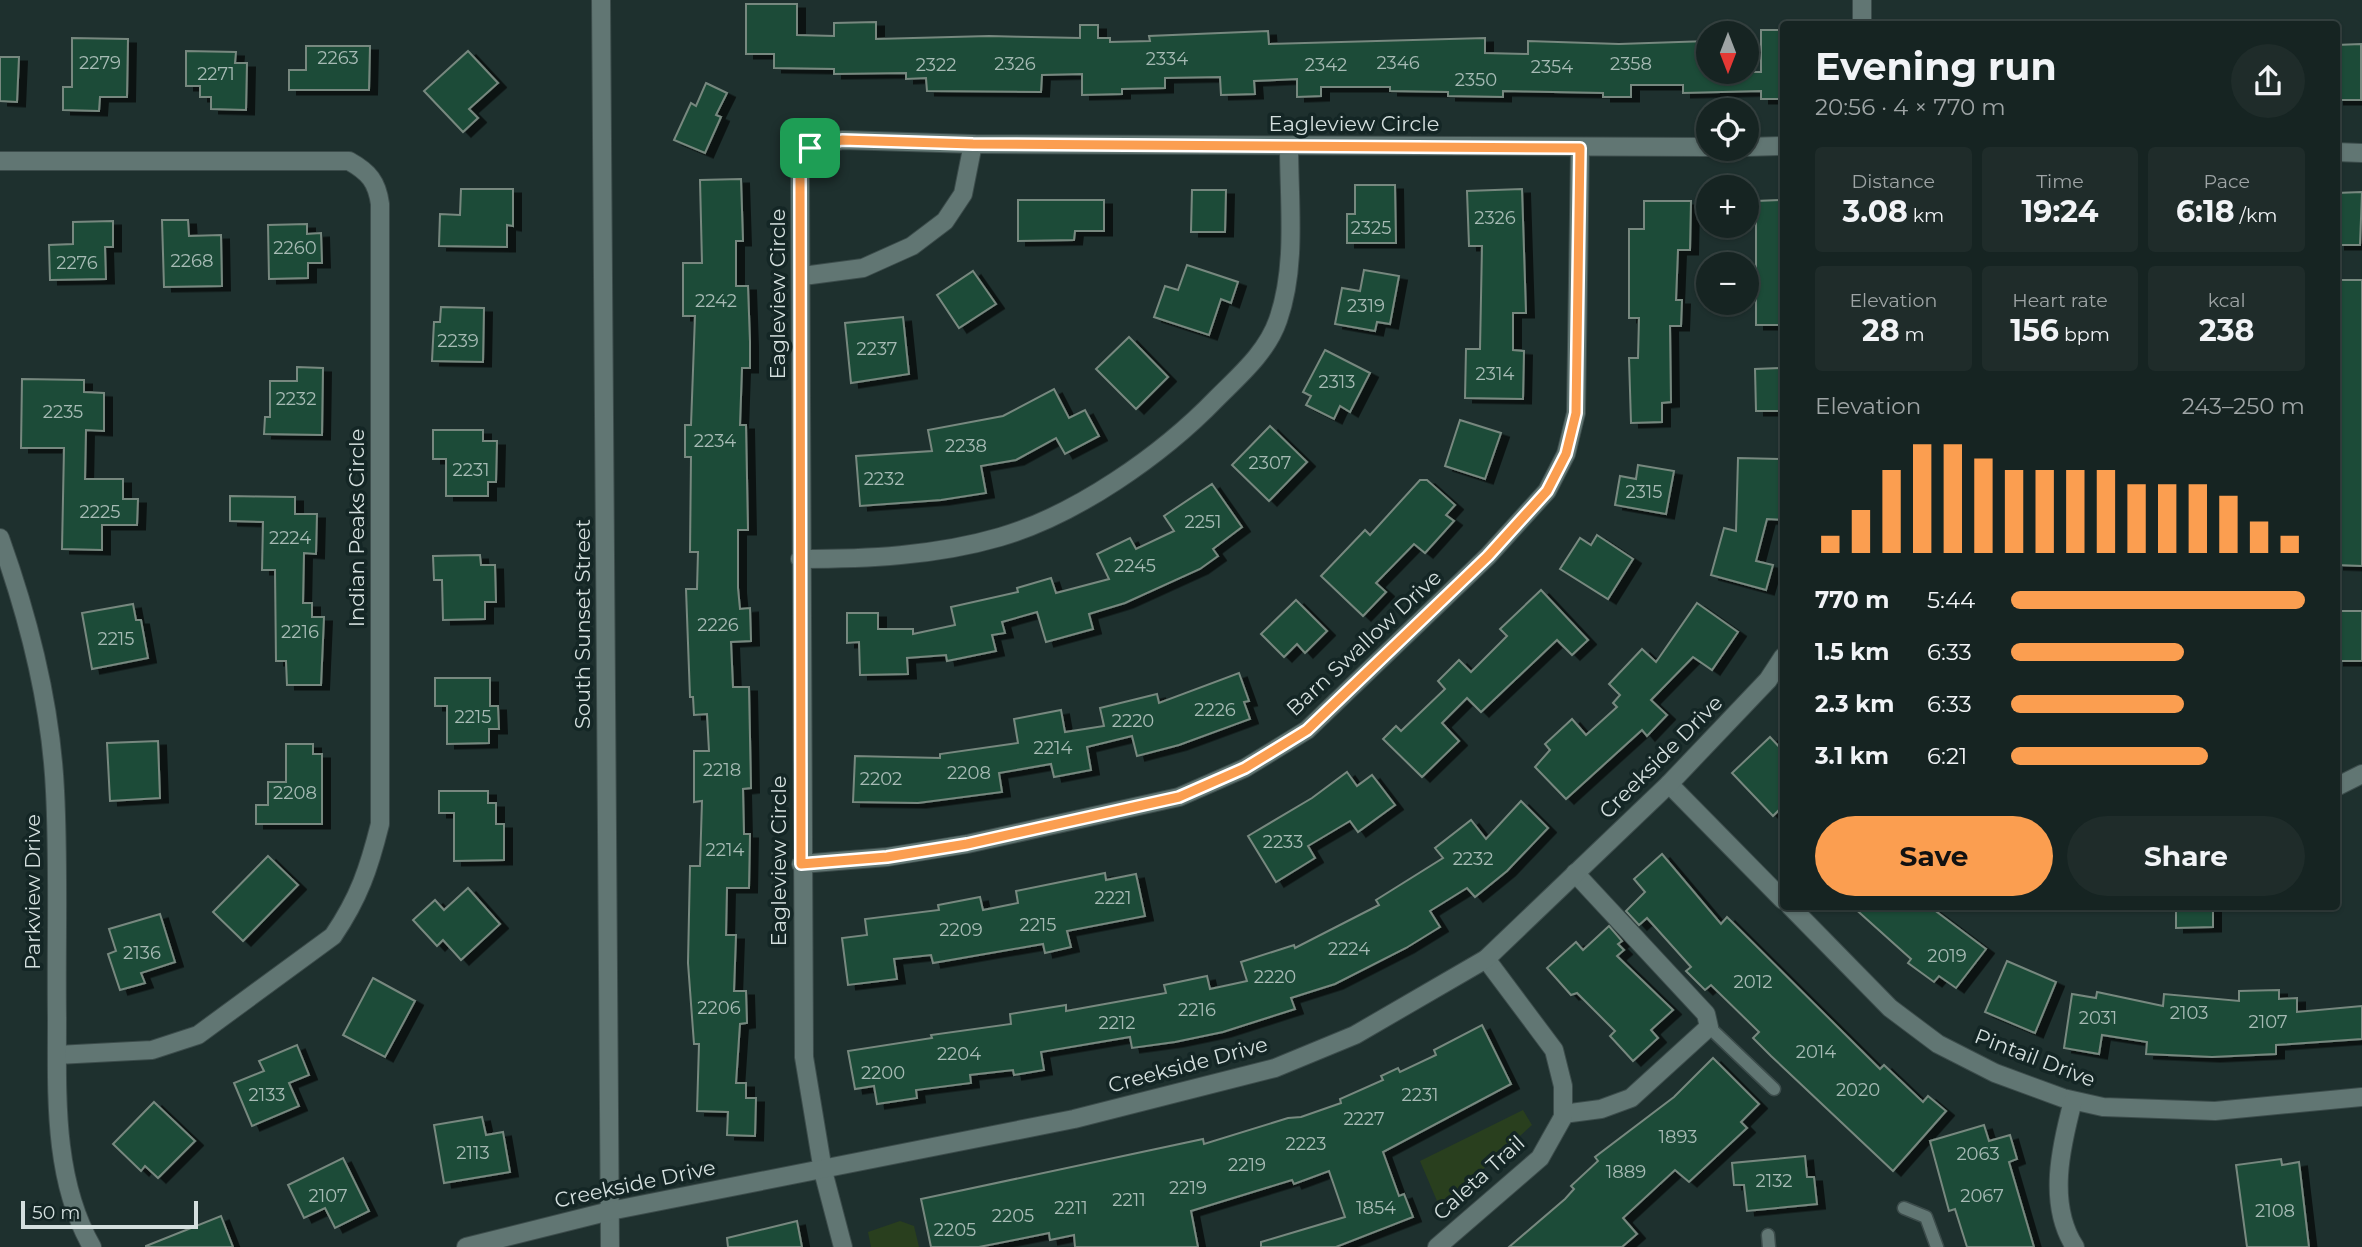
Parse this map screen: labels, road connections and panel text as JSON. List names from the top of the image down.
{
  "streets": {
    "street": [
      "Eagleview Circle",
      "Indian Peaks Circle",
      "South Sunset Street",
      "Barn Swallow Drive",
      "Creekside Drive",
      "Parkview Drive",
      "Pintail Drive",
      "Caleta Trail"
    ]
  },
  "crossings": [
    ["Eagleview Circle", "Barn Swallow Drive"],
    ["Eagleview Circle", "Creekside Drive"],
    ["Indian Peaks Circle", "Parkview Drive"],
    ["South Sunset Street", "Creekside Drive"]
  ],
  "house_numbers": [
    "2263",
    "2334",
    "2279",
    "2346",
    "2326",
    "2358",
    "2322",
    "2342",
    "2354",
    "2271",
    "2350",
    "2326",
    "2325",
    "2260",
    "2268",
    "2276",
    "2242",
    "2319",
    "2239",
    "2237",
    "2314",
    "2313",
    "2232",
    "2235",
    "2234",
    "2238",
    "2307",
    "2231",
    "2232",
    "2315",
    "2225",
    "2251",
    "2224",
    "2245",
    "2226",
    "2216",
    "2215",
    "2226",
    "2215",
    "2220",
    "2214",
    "2218",
    "2208",
    "2202",
    "2208",
    "2233",
    "2214",
    "2232",
    "2221",
    "2215",
    "2209",
    "2224",
    "2136",
    "2019",
    "2220",
    "2012",
    "2206",
    "2216",
    "2103",
    "2031",
    "2107",
    "2212",
    "2014",
    "2204",
    "2200",
    "2020",
    "2133",
    "2231",
    "2227",
    "1893",
    "2223",
    "2113",
    "2063",
    "2219",
    "1889",
    "2132",
    "2219",
    "2107",
    "2067",
    "2211",
    "2211",
    "1854",
    "2108",
    "2205",
    "2205"
  ],
  "scale_bar": "50 m",
  "north": "bottom",
  "page": {
    "map_buttons": ["+", "−"],
    "heading": ["Evening run", "20:56 · 4 × 770 m"],
    "stats": [
      ["Distance", "3.08 km"],
      ["Time", "19:24"],
      ["Pace", "6:18 /km"],
      ["Elevation", "28 m"],
      ["Heart rate", "156 bpm"],
      ["kcal", "238"]
    ],
    "chart": ["Elevation", "243–250 m"],
    "list": [
      {
        "name": "770 m",
        "note": "5:44"
      },
      {
        "name": "1.5 km",
        "note": "6:33"
      },
      {
        "name": "2.3 km",
        "note": "6:33"
      },
      {
        "name": "3.1 km",
        "note": "6:21"
      }
    ],
    "buttons": ["Save", "Share"],
    "scale": "50 m"
  }
}
